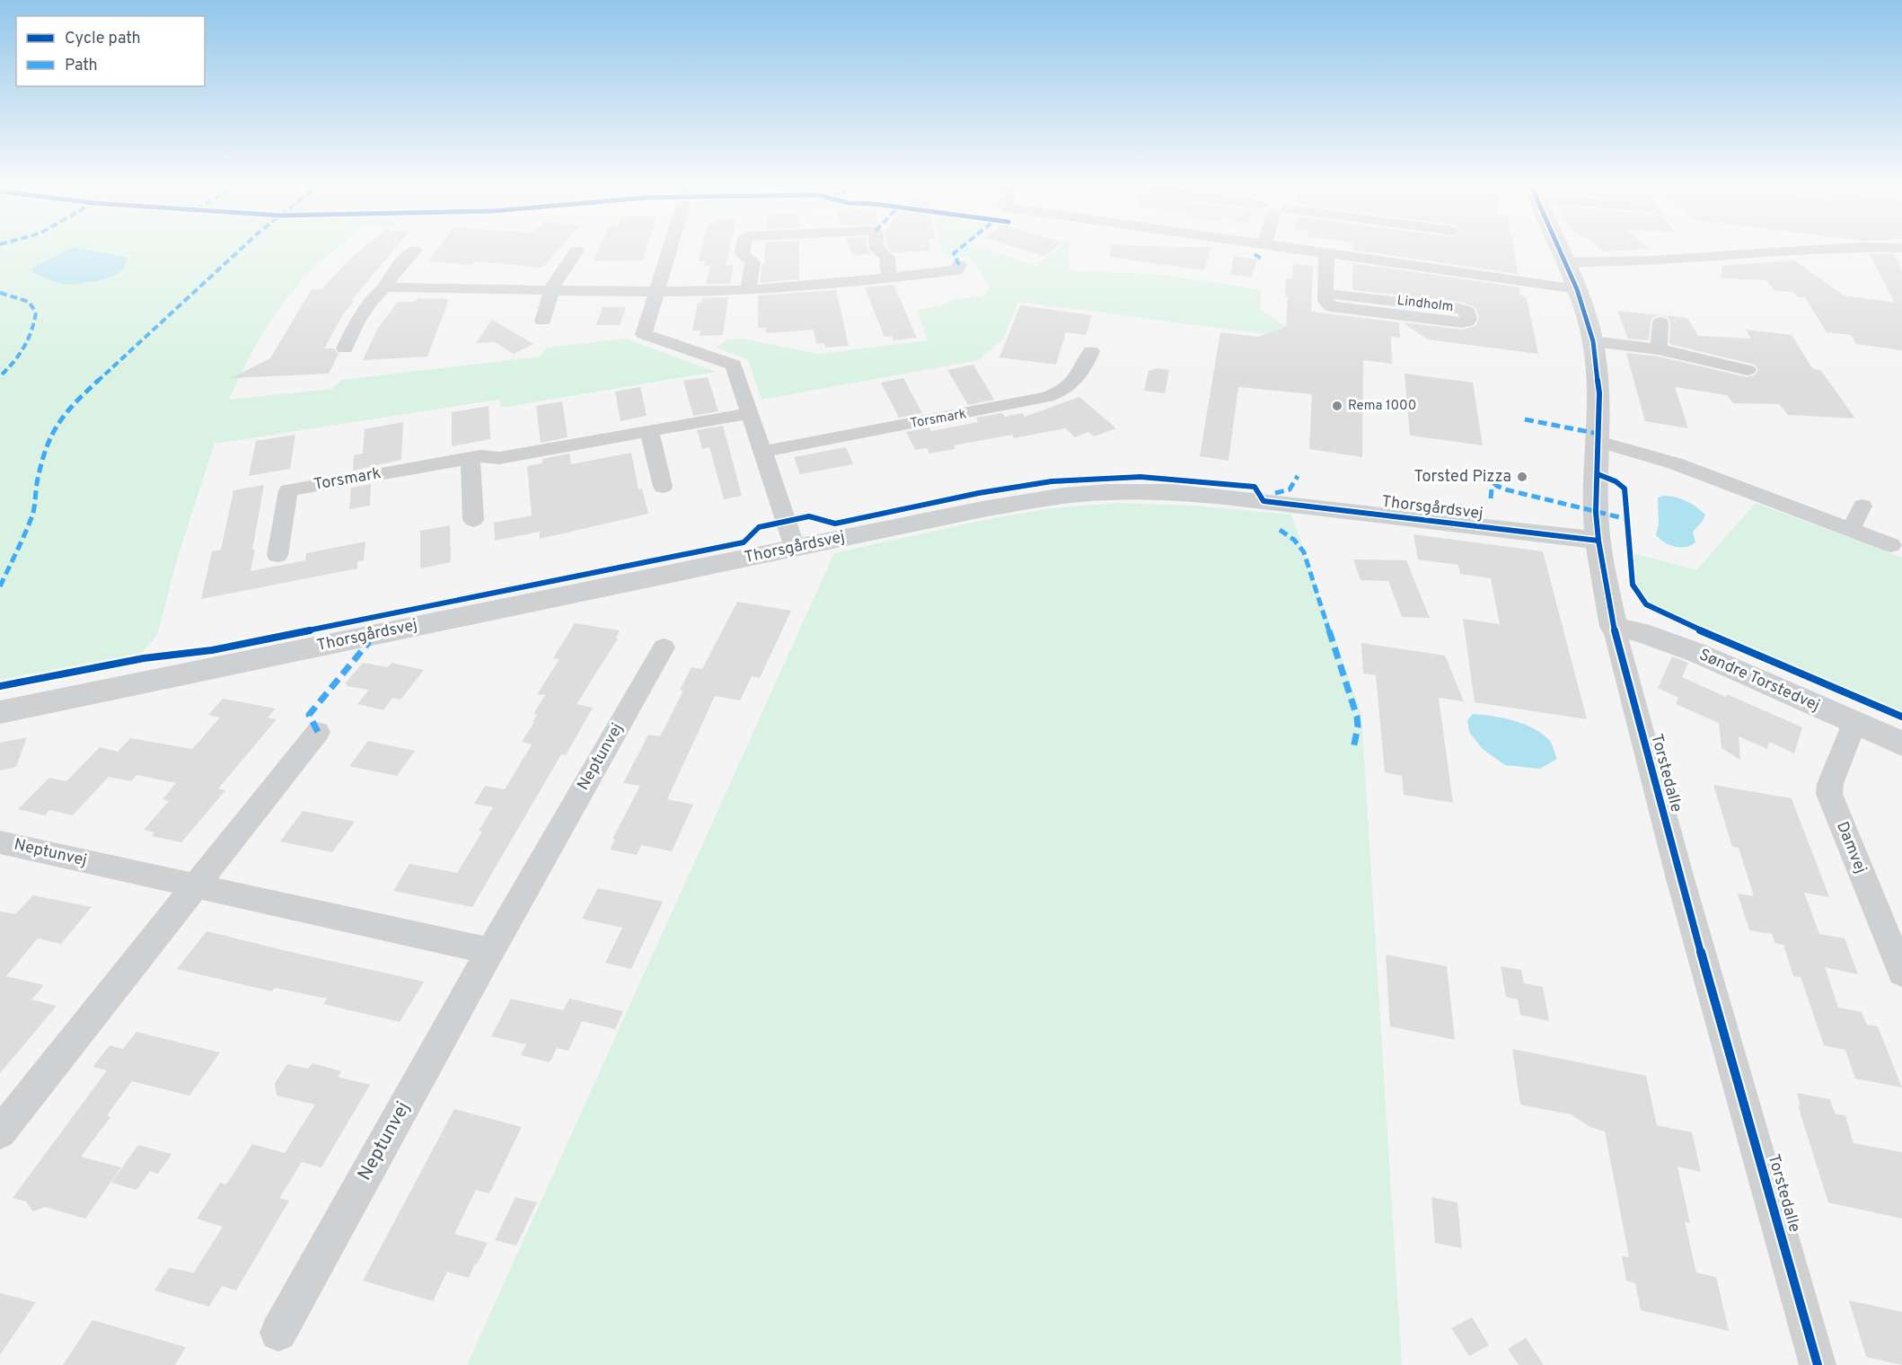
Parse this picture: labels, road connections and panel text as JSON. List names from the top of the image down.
{
  "streets": {
    "street": [
      "Lindholm",
      "Torsmark",
      "Thorsgårdsvej",
      "Søndre Torstedvej",
      "Neptunvej",
      "Torstedalle",
      "Damvej"
    ]
  },
  "crossings": [
    ["Thorsgårdsvej", "Torstedalle"],
    ["Søndre Torstedvej", "Torstedalle"],
    ["Søndre Torstedvej", "Damvej"]
  ],
  "places": ["Rema 1000", "Torsted Pizza"],
  "legend": ["Cycle path", "Path"]
}
